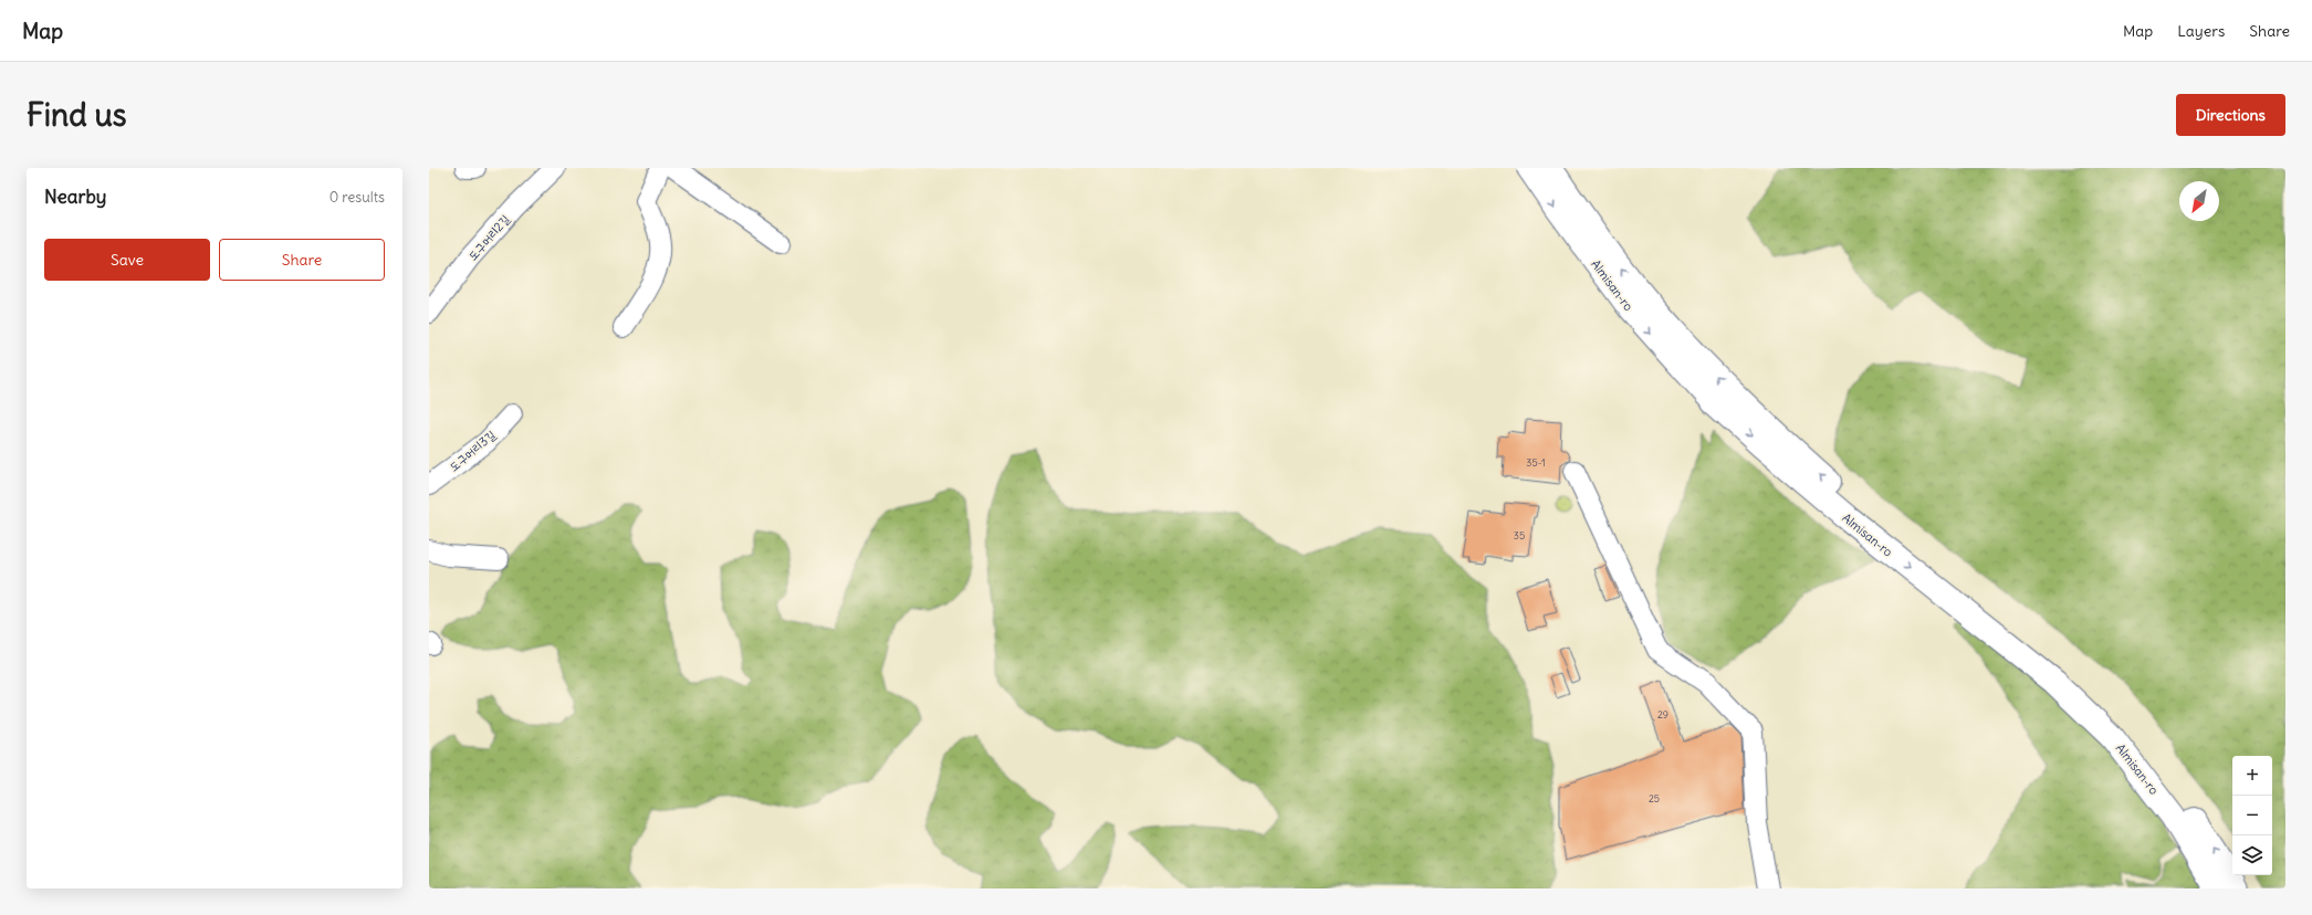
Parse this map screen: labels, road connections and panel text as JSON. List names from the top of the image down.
{
  "streets": {
    "main road": ["Almisan-ro"],
    "street": ["도구머리2길", "도구머리3길"]
  },
  "house_numbers": [
    "35-1",
    "35",
    "29",
    "25"
  ],
  "north": "bottom left",
  "page": {
    "header": "Map",
    "nav": ["Map", "Layers", "Share"],
    "buttons": [
      "Directions",
      ["Save", "Share"]
    ],
    "title": "Find us",
    "heading": ["Nearby", "0 results"],
    "map_buttons": ["+", "−"]
  }
}
